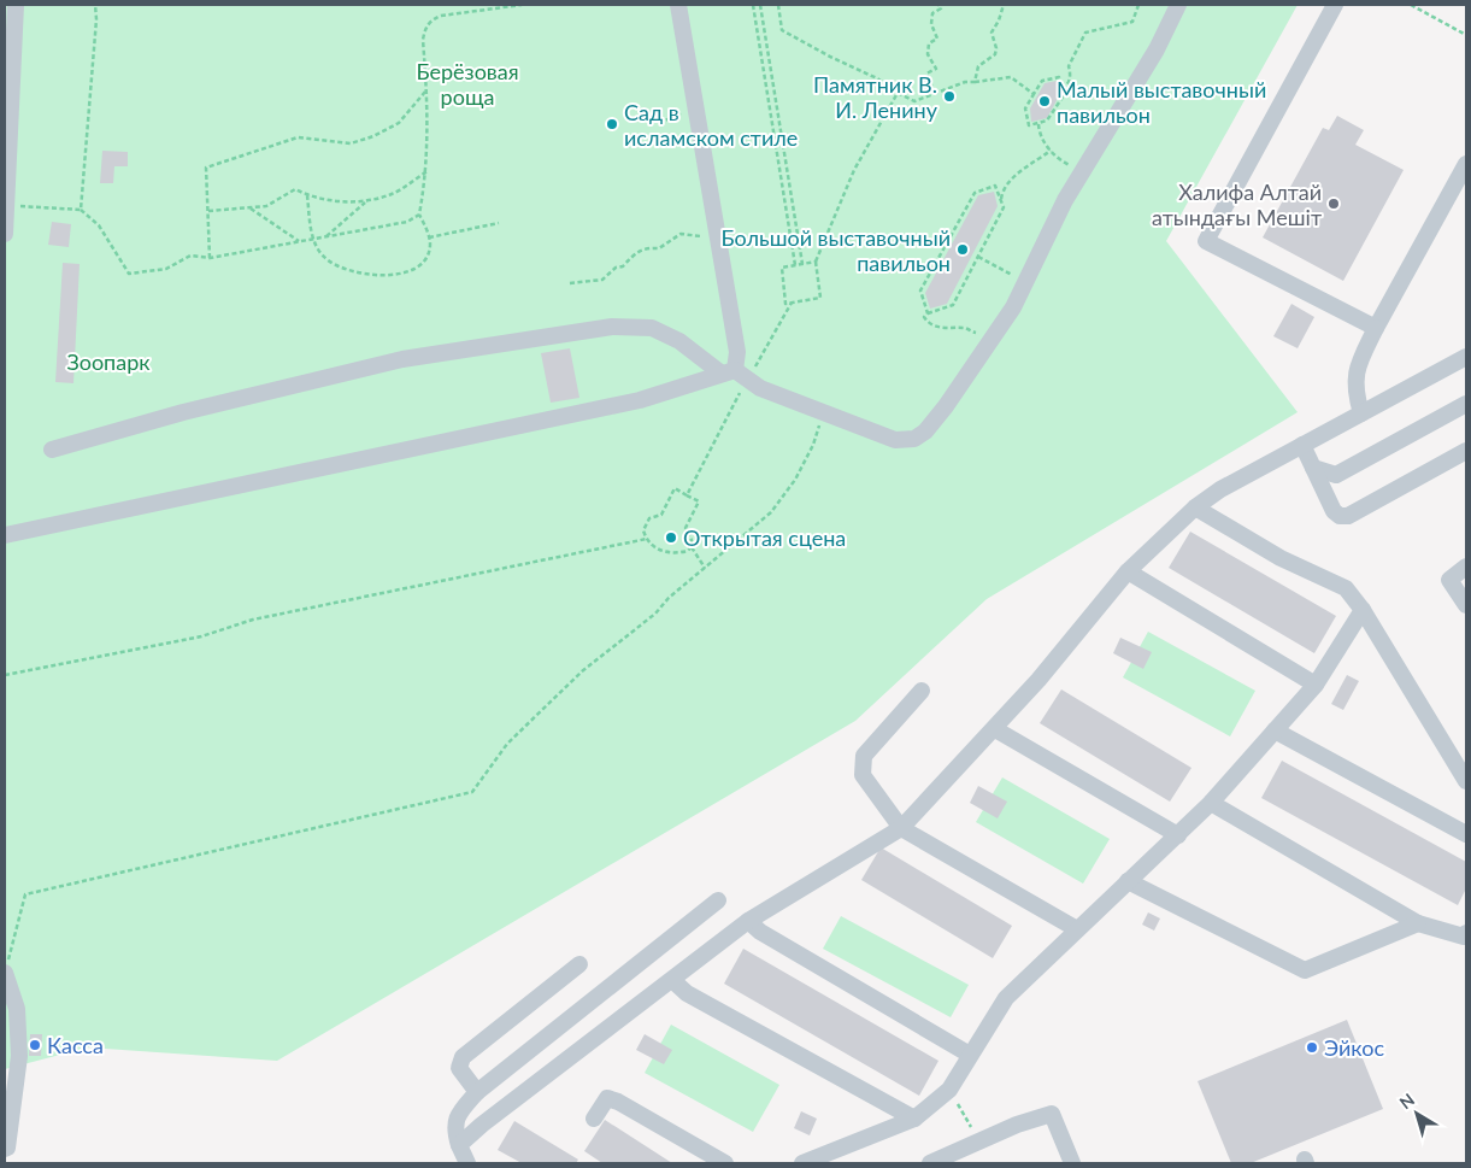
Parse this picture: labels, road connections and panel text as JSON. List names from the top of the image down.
{
  "parks": ["Берёзовая роща", "Зоопарк"],
  "places": [
    "Памятник В. И. Ленину",
    "Малый выставочный павильон",
    "Сад в исламском стиле",
    "Халифа Алтай атындағы Мешіт",
    "Большой выставочный павильон",
    "Открытая сцена",
    "Касса",
    "Эйкос"
  ],
  "north": "top left"
}
